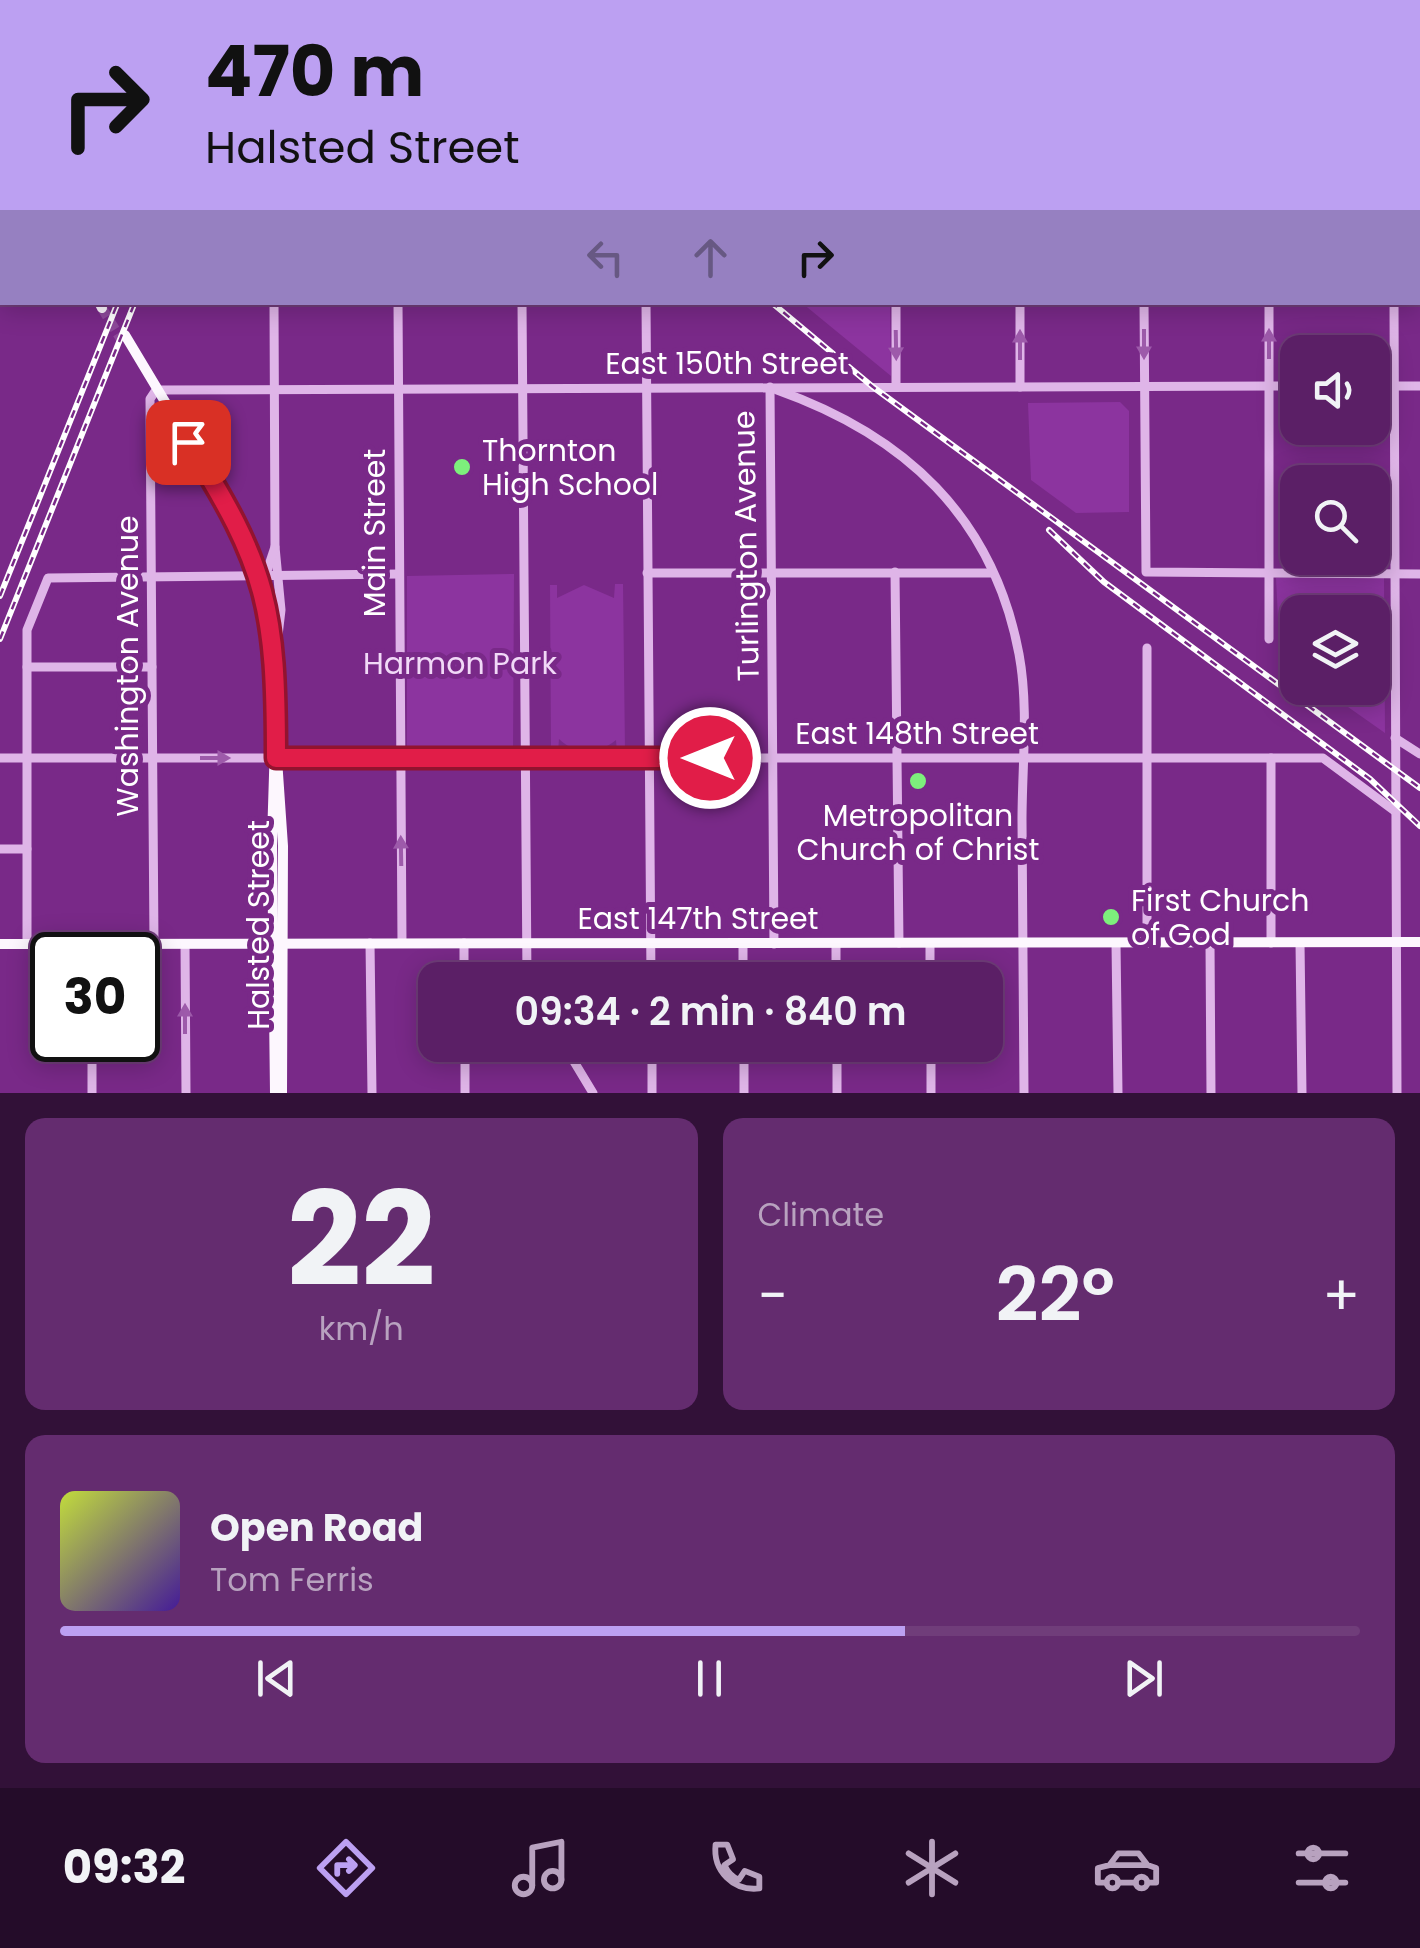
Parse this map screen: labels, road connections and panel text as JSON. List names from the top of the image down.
{
  "streets": {
    "main road": ["East 147th Street", "Halsted Street"],
    "street": [
      "East 150th Street",
      "Main Street",
      "Turlington Avenue",
      "Washington Avenue",
      "East 148th Street"
    ]
  },
  "crossings": [
    ["East 150th Street", "Main Street"],
    ["East 150th Street", "Turlington Avenue"],
    ["East 150th Street", "Washington Avenue"],
    ["East 150th Street", "Halsted Street"],
    ["Main Street", "East 148th Street"],
    ["Main Street", "East 147th Street"],
    ["Turlington Avenue", "East 148th Street"],
    ["Turlington Avenue", "East 147th Street"],
    ["Washington Avenue", "East 148th Street"],
    ["Washington Avenue", "Halsted Street"],
    ["East 148th Street", "Halsted Street"],
    ["East 147th Street", "Halsted Street"]
  ],
  "parks": ["Harmon Park"],
  "places": ["Thornton High School", "Metropolitan Church of Christ", "First Church of God"],
  "page": {
    "turn": ["470 m", "Halsted Street"],
    "limit": "30",
    "trip": "09:34 · 2 min · 840 m",
    "tile": [
      ["22", "km/h"],
      "Climate"
    ],
    "heat": ["−", "22°", "+"],
    "song": ["Open Road", "Tom Ferris"],
    "tabs": "09:32"
  }
}
